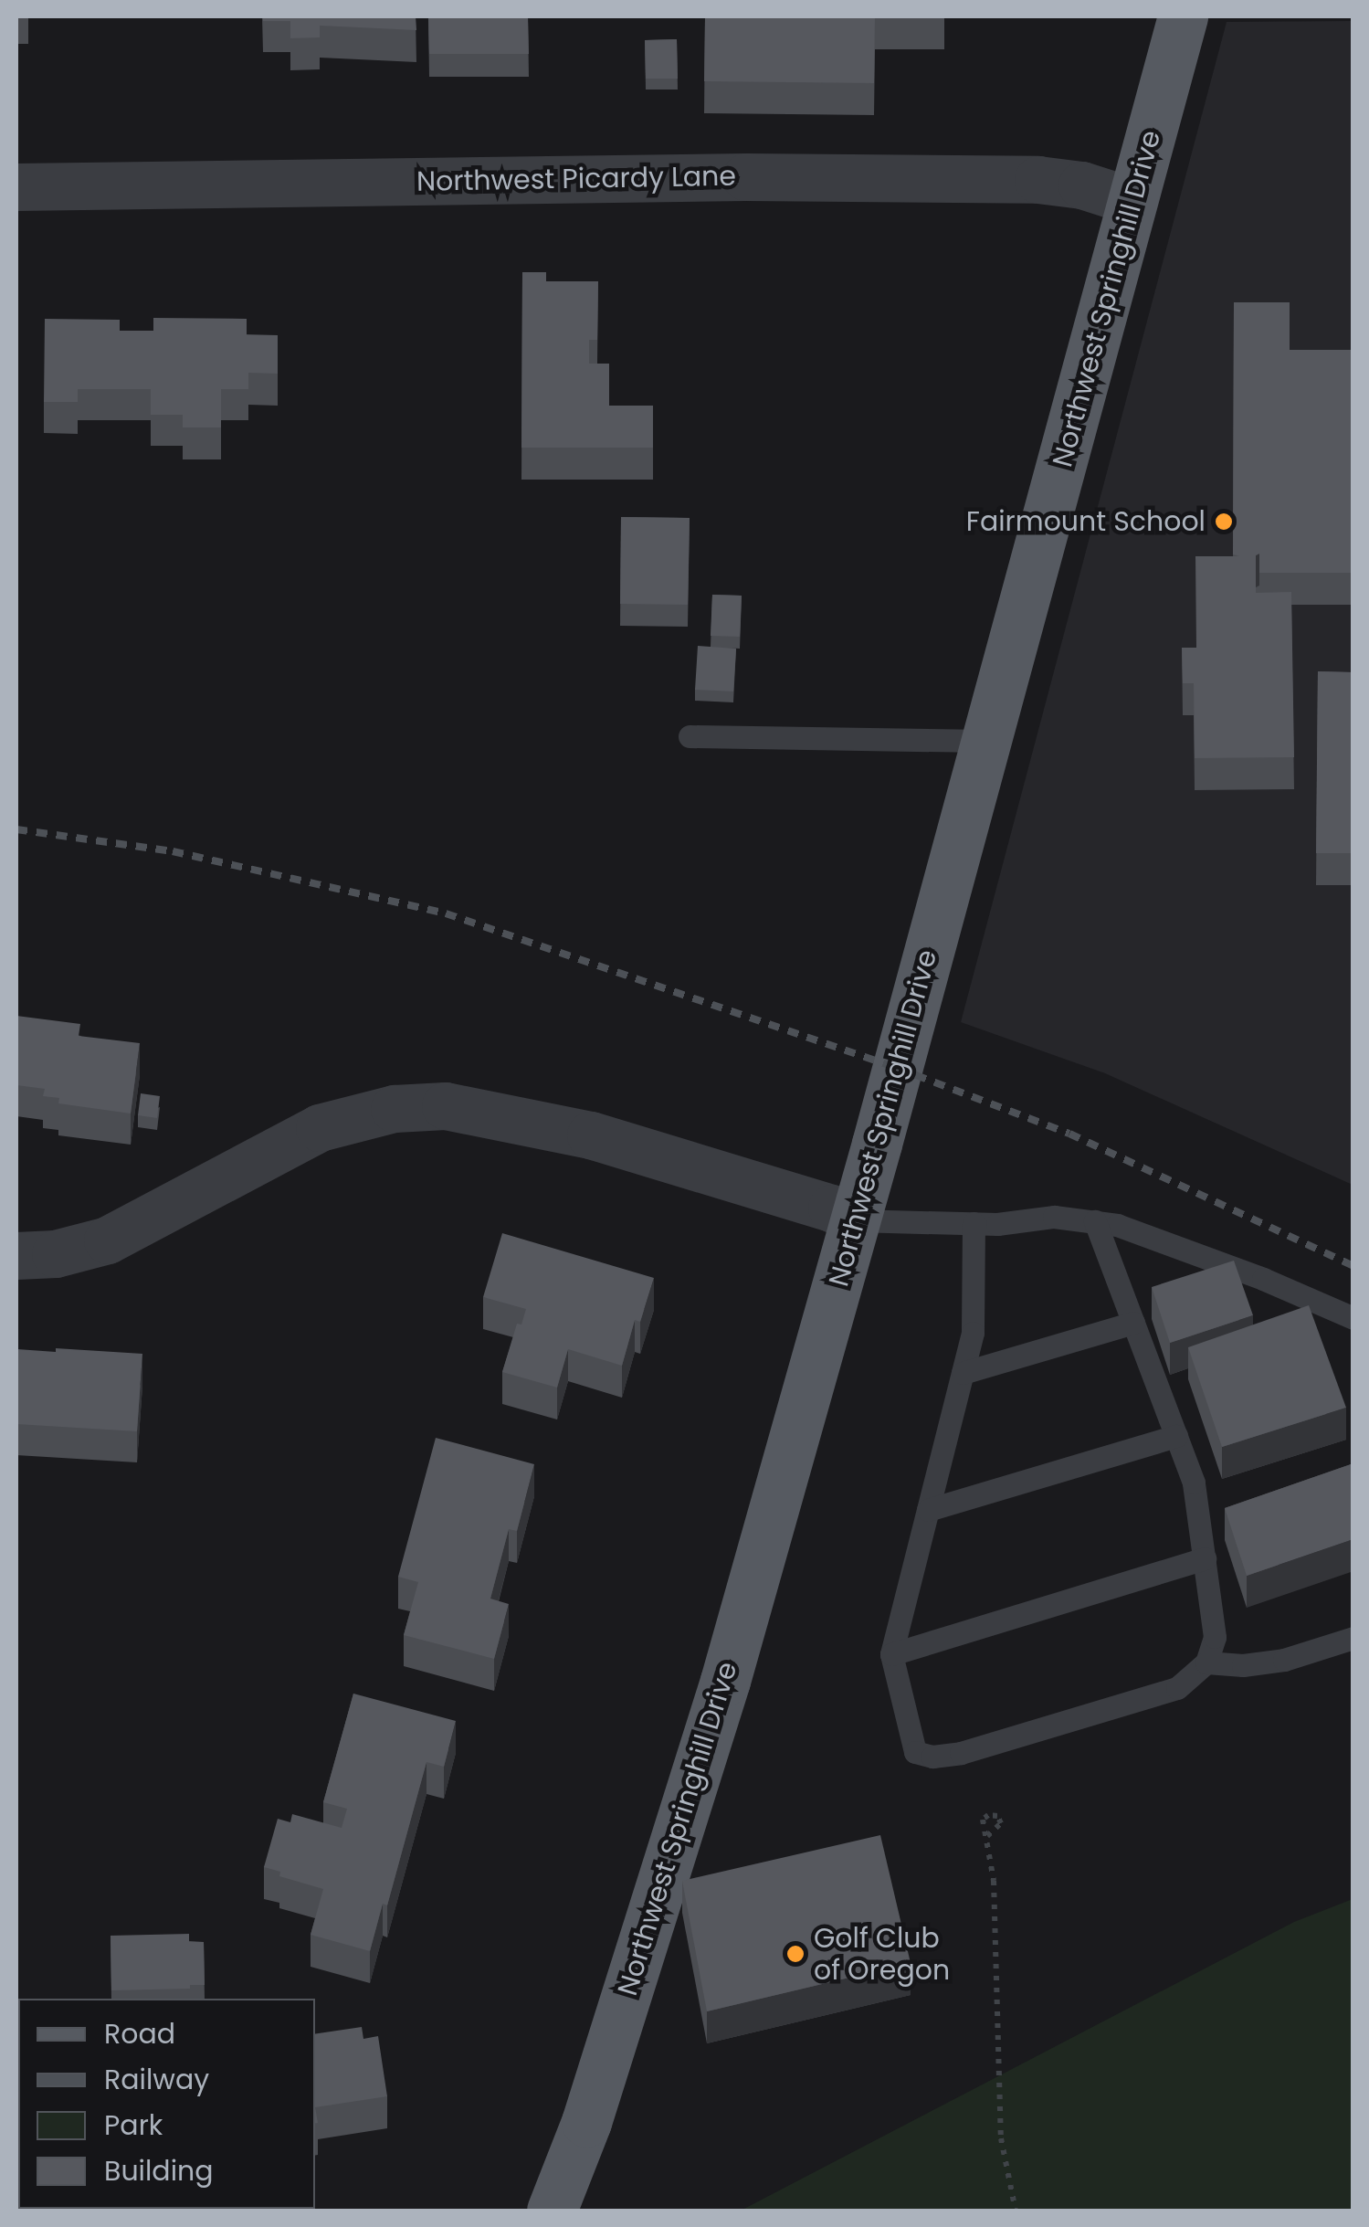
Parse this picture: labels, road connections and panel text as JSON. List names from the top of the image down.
{
  "streets": {
    "main road": ["Northwest Springhill Drive"],
    "street": ["Northwest Picardy Lane"]
  },
  "crossings": [
    ["Northwest Picardy Lane", "Northwest Springhill Drive"]
  ],
  "places": ["Fairmount School", "Golf Club of Oregon"],
  "legend": [
    "Road",
    "Railway",
    "Park",
    "Building"
  ]
}
